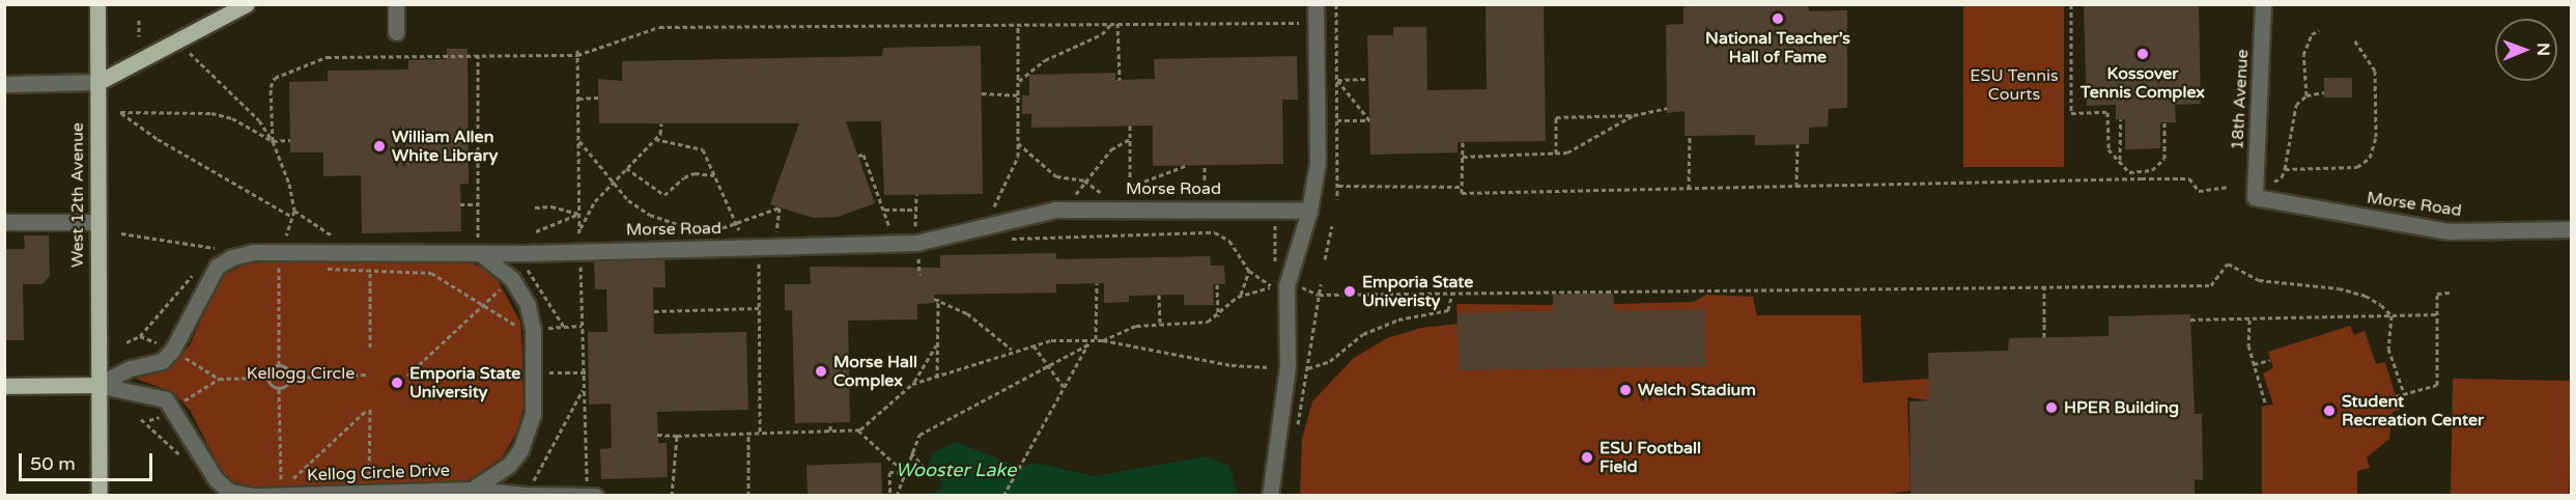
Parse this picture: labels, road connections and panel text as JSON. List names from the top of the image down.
{
  "streets": {
    "main road": ["West 12th Avenue"],
    "street": ["18th Avenue", "Morse Road", "Kellog Circle Drive"]
  },
  "crossings": [
    ["18th Avenue", "Morse Road"],
    ["Morse Road", "West 12th Avenue"]
  ],
  "water": ["Wooster Lake"],
  "parks": ["ESU Tennis Courts", "Kellogg Circle"],
  "places": [
    "National Teacher’s Hall of Fame",
    "Kossover Tennis Complex",
    "William Allen White Library",
    "Emporia State Univeristy",
    "Morse Hall Complex",
    "Emporia State University",
    "Welch Stadium",
    "HPER Building",
    "Student Recreation Center",
    "ESU Football Field"
  ],
  "scale_bar": "50 m",
  "north": "right"
}
